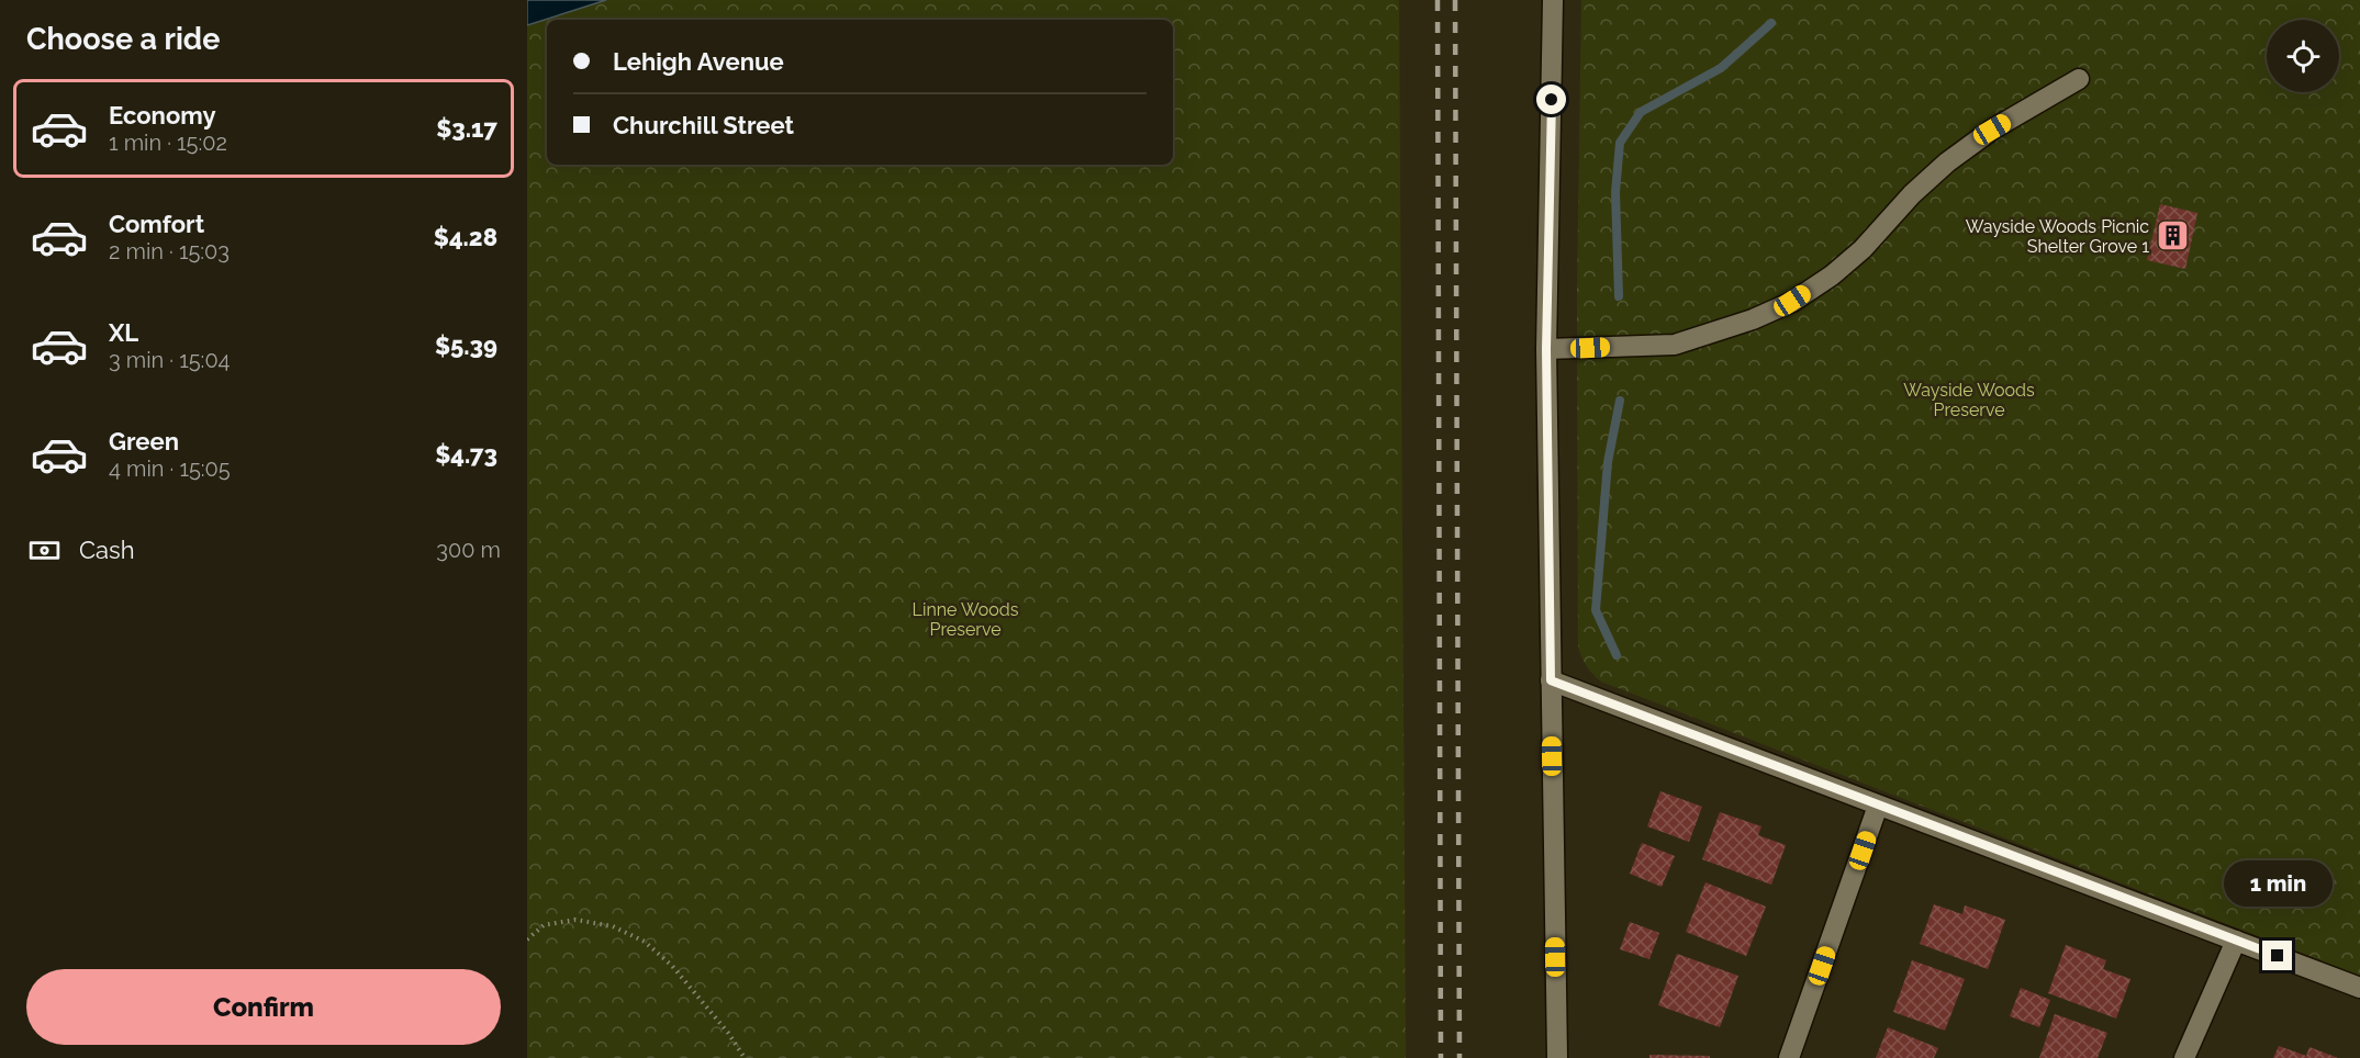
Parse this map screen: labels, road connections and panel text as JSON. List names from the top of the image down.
{
  "parks": ["Wayside Woods Preserve", "Linne Woods Preserve"],
  "places": {
    "building": ["Wayside Woods Picnic Shelter Grove 1"]
  },
  "page": {
    "heading": "Choose a ride",
    "banner": ["Lehigh Avenue", "Churchill Street"],
    "list": [
      {
        "name": "Economy",
        "note": "1 min · 15:02",
        "value": "$3.17"
      },
      {
        "name": "Comfort",
        "note": "2 min · 15:03",
        "value": "$4.28"
      },
      {
        "name": "XL",
        "note": "3 min · 15:04",
        "value": "$5.39"
      },
      {
        "name": "Green",
        "note": "4 min · 15:05",
        "value": "$4.73"
      }
    ],
    "pay": ["Cash", "300 m"],
    "bubble": "1 min",
    "buttons": "Confirm"
  }
}
